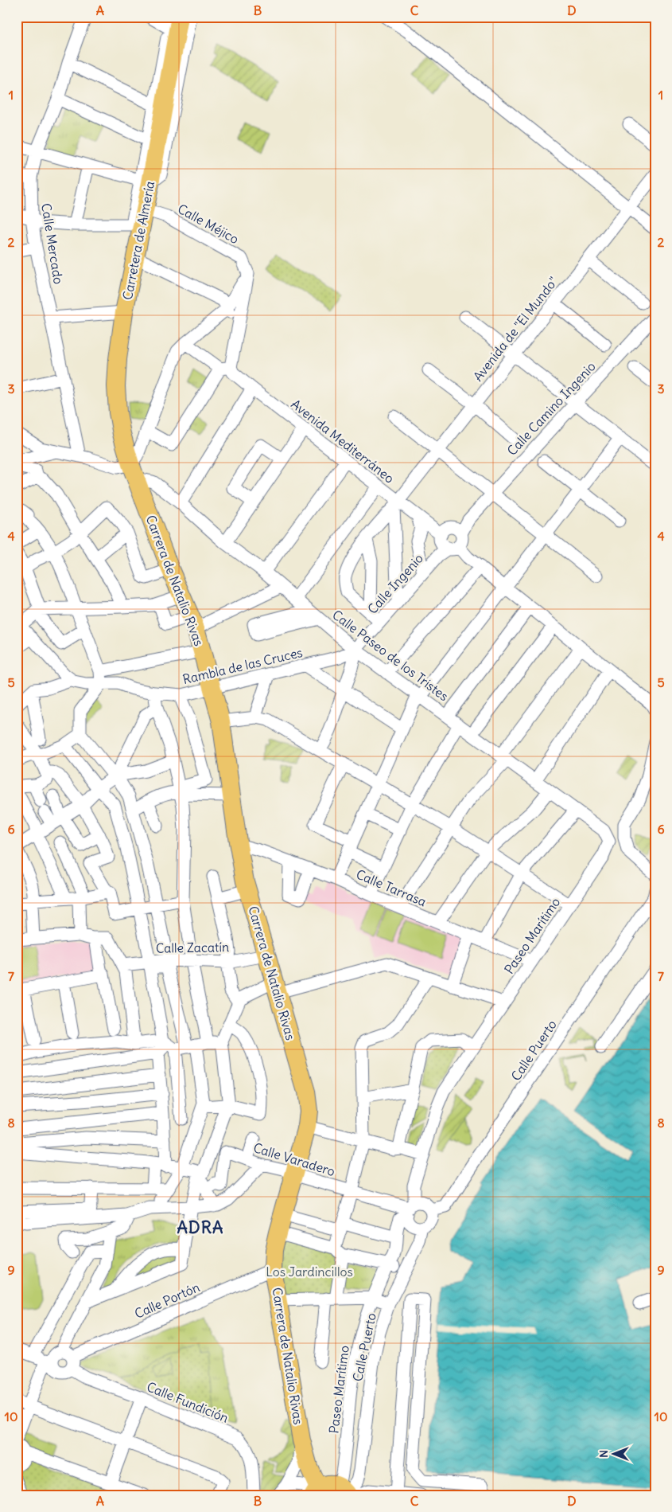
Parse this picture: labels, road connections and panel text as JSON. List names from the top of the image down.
{
  "streets": {
    "highway": ["Carretera de Almería", "Carrera de Natalio Rivas"],
    "street": [
      "Calle Méjico",
      "Calle Mercado",
      "Avenida de \"El Mundo\"",
      "Calle Camino Ingenio",
      "Avenida Mediterráneo",
      "Calle Ingenio",
      "Calle Paseo de los Tristes",
      "Rambla de las Cruces",
      "Calle Tarrasa",
      "Paseo Marítimo",
      "Calle Zacatín",
      "Calle Puerto",
      "Calle Varadero",
      "Calle Portón",
      "Calle Fundición"
    ]
  },
  "crossings": [
    ["Calle Méjico", "Carretera de Almería"],
    ["Calle Méjico", "Calle Mercado"],
    ["Carretera de Almería", "Carrera de Natalio Rivas"],
    ["Carretera de Almería", "Calle Paseo de los Tristes"],
    ["Avenida de \"El Mundo\"", "Avenida Mediterráneo"],
    ["Avenida de \"El Mundo\"", "Calle Ingenio"],
    ["Calle Camino Ingenio", "Avenida Mediterráneo"],
    ["Calle Camino Ingenio", "Calle Ingenio"],
    ["Avenida Mediterráneo", "Calle Ingenio"],
    ["Carrera de Natalio Rivas", "Calle Paseo de los Tristes"],
    ["Carrera de Natalio Rivas", "Rambla de las Cruces"],
    ["Carrera de Natalio Rivas", "Calle Tarrasa"],
    ["Carrera de Natalio Rivas", "Calle Zacatín"],
    ["Carrera de Natalio Rivas", "Calle Varadero"],
    ["Carrera de Natalio Rivas", "Calle Portón"],
    ["Calle Ingenio", "Calle Paseo de los Tristes"],
    ["Calle Ingenio", "Rambla de las Cruces"],
    ["Calle Paseo de los Tristes", "Rambla de las Cruces"],
    ["Calle Paseo de los Tristes", "Paseo Marítimo"],
    ["Calle Tarrasa", "Paseo Marítimo"],
    ["Paseo Marítimo", "Calle Puerto"],
    ["Paseo Marítimo", "Calle Varadero"],
    ["Calle Puerto", "Calle Varadero"],
    ["Calle Portón", "Calle Fundición"]
  ],
  "districts": ["ADRA"],
  "parks": ["Los Jardincillos"],
  "north": "left",
  "grid": {
    "columns": [
      "A",
      "B",
      "C",
      "D"
    ],
    "rows": [
      "1",
      "2",
      "3",
      "4",
      "5",
      "6",
      "7",
      "8",
      "9",
      "10"
    ]
  }
}
